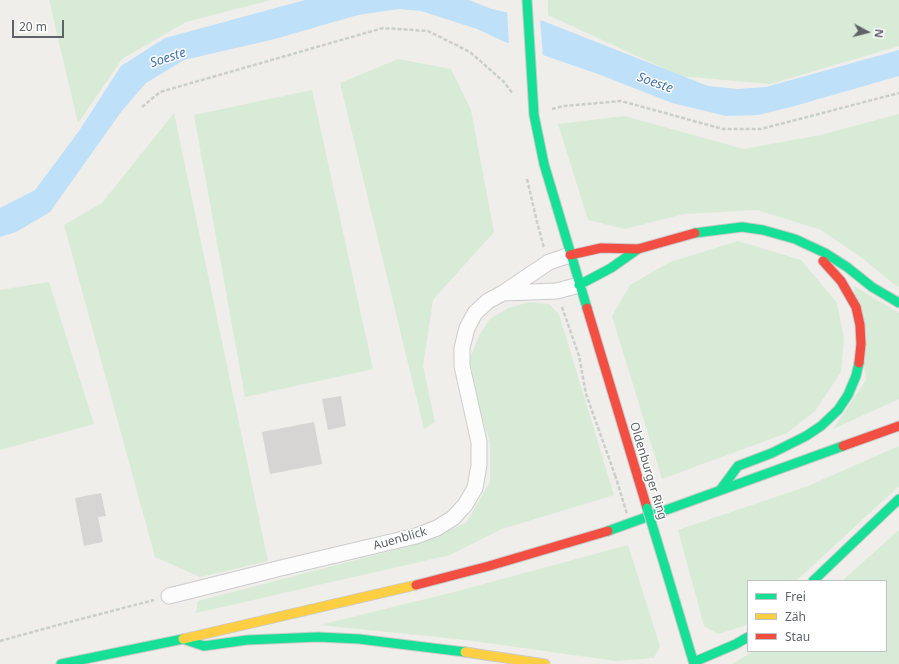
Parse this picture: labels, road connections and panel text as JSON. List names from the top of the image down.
{
  "streets": {
    "main road": ["Oldenburger Ring"],
    "street": ["Auenblick"]
  },
  "crossings": [
    ["Oldenburger Ring", "Auenblick"]
  ],
  "water": ["Soeste"],
  "legend": ["Frei", "Zäh", "Stau"],
  "scale_bar": "20 m",
  "north": "right"
}
